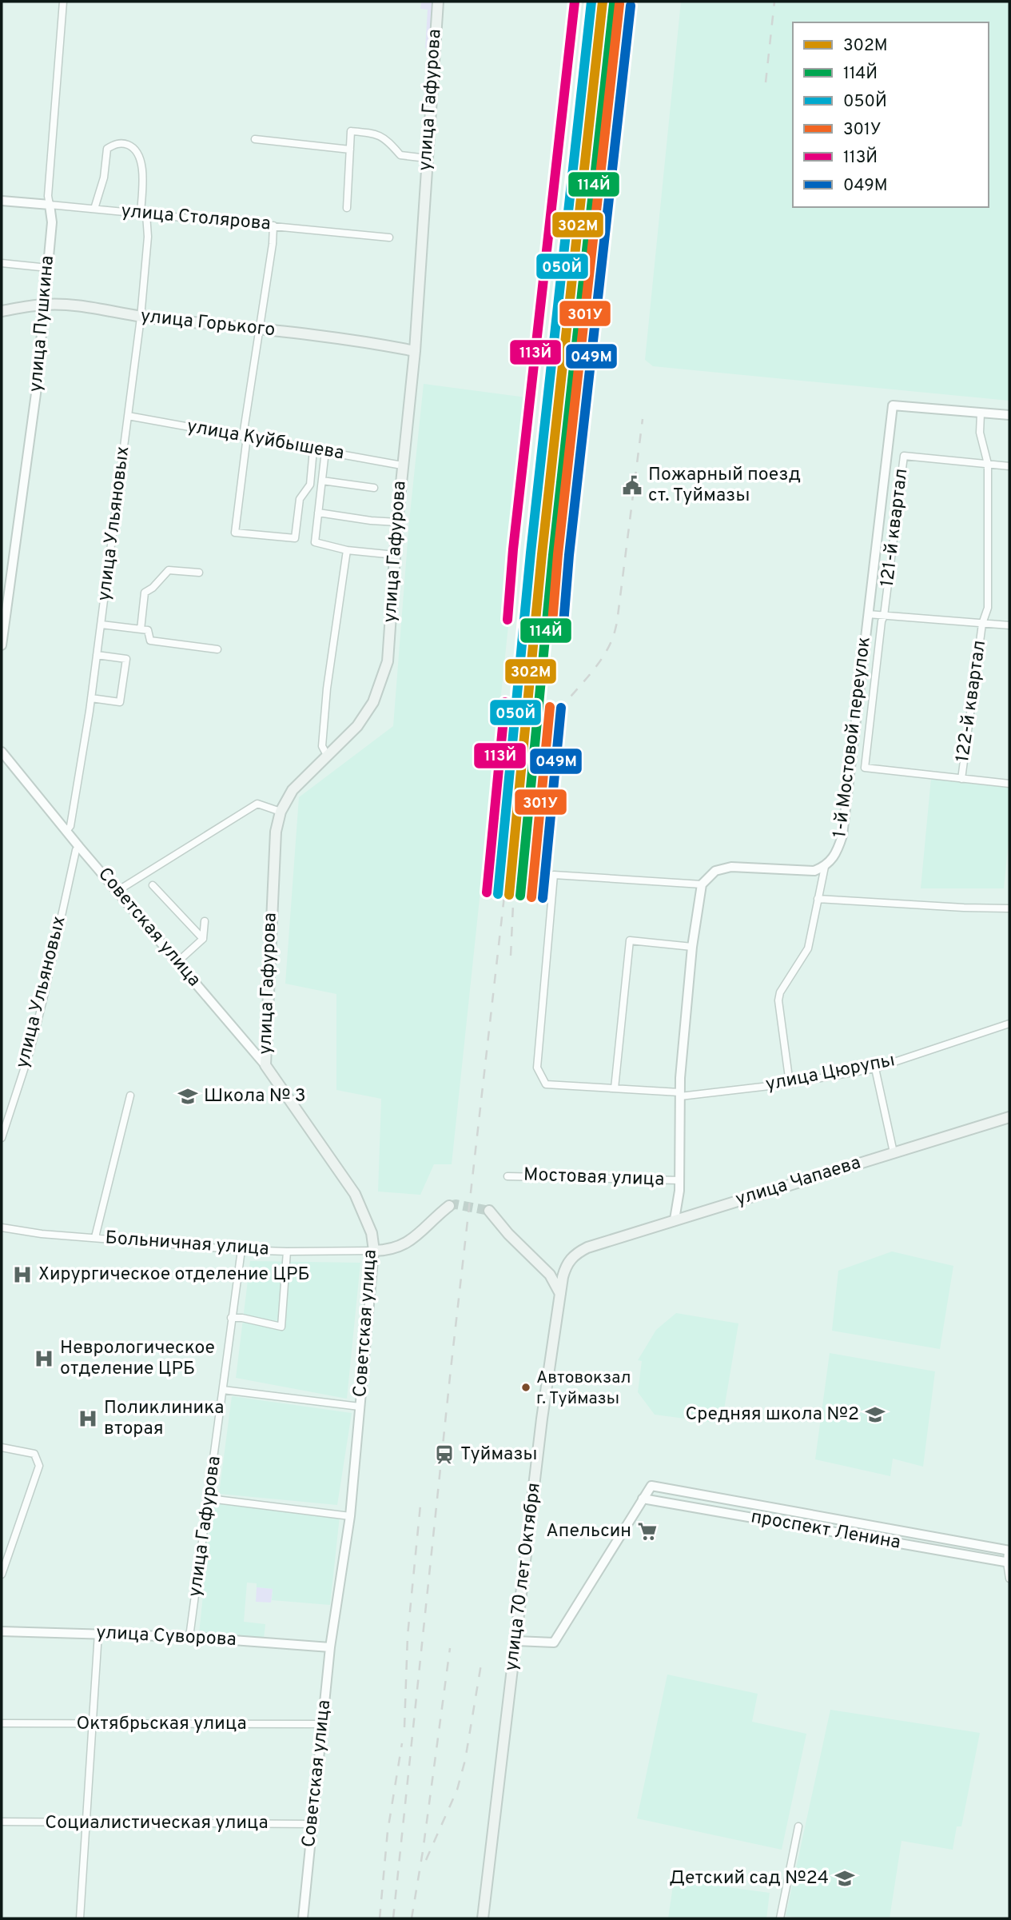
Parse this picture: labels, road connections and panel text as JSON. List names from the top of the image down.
{
  "streets": {
    "main road": [
      "улица Гафурова",
      "улица Горького",
      "Советская улица",
      "улица Чапаева",
      "улица 70 лет Октября"
    ],
    "street": [
      "улица Столярова",
      "улица Пушкина",
      "улица Куйбышева",
      "улица Ульяновых",
      "121-й квартал",
      "122-й квартал",
      "1-й Мостовой переулок",
      "улица Цюрупы",
      "Мостовая улица",
      "Больничная улица",
      "проспект Ленина",
      "улица Суворова",
      "Октябрьская улица",
      "Социалистическая улица"
    ]
  },
  "crossings": [
    ["улица Гафурова", "улица Горького"],
    ["улица Гафурова", "улица Куйбышева"],
    ["улица Гафурова", "Советская улица"],
    ["улица Гафурова", "Больничная улица"],
    ["улица Гафурова", "улица Суворова"],
    ["улица Столярова", "улица Пушкина"],
    ["улица Столярова", "улица Ульяновых"],
    ["улица Пушкина", "улица Горького"],
    ["улица Горького", "улица Ульяновых"],
    ["улица Куйбышева", "улица Ульяновых"],
    ["улица Ульяновых", "Советская улица"],
    ["121-й квартал", "122-й квартал"],
    ["Советская улица", "Больничная улица"],
    ["Советская улица", "улица Суворова"],
    ["Советская улица", "Октябрьская улица"],
    ["Советская улица", "Социалистическая улица"],
    ["улица Чапаева", "улица 70 лет Октября"]
  ],
  "places": {
    "public building": ["Пожарный поезд ст. Туймазы"],
    "school or university": ["Школа № 3", "Средняя школа №2", "Детский сад №24"],
    "hospital": ["Хирургическое отделение ЦРБ", "Неврологическое отделение ЦРБ", "Поликлиника вторая"],
    "other": ["Автовокзал г. Туймазы"],
    "station": ["Туймазы"],
    "supermarket": ["Апельсин"]
  },
  "lines": [
    "transit line 302М",
    "transit line 050Й",
    "transit line 113Й",
    "transit line 114Й",
    "transit line 301У",
    "transit line 049М"
  ],
  "legend": [
    "302М",
    "114Й",
    "050Й",
    "301У",
    "113Й",
    "049М"
  ]
}
